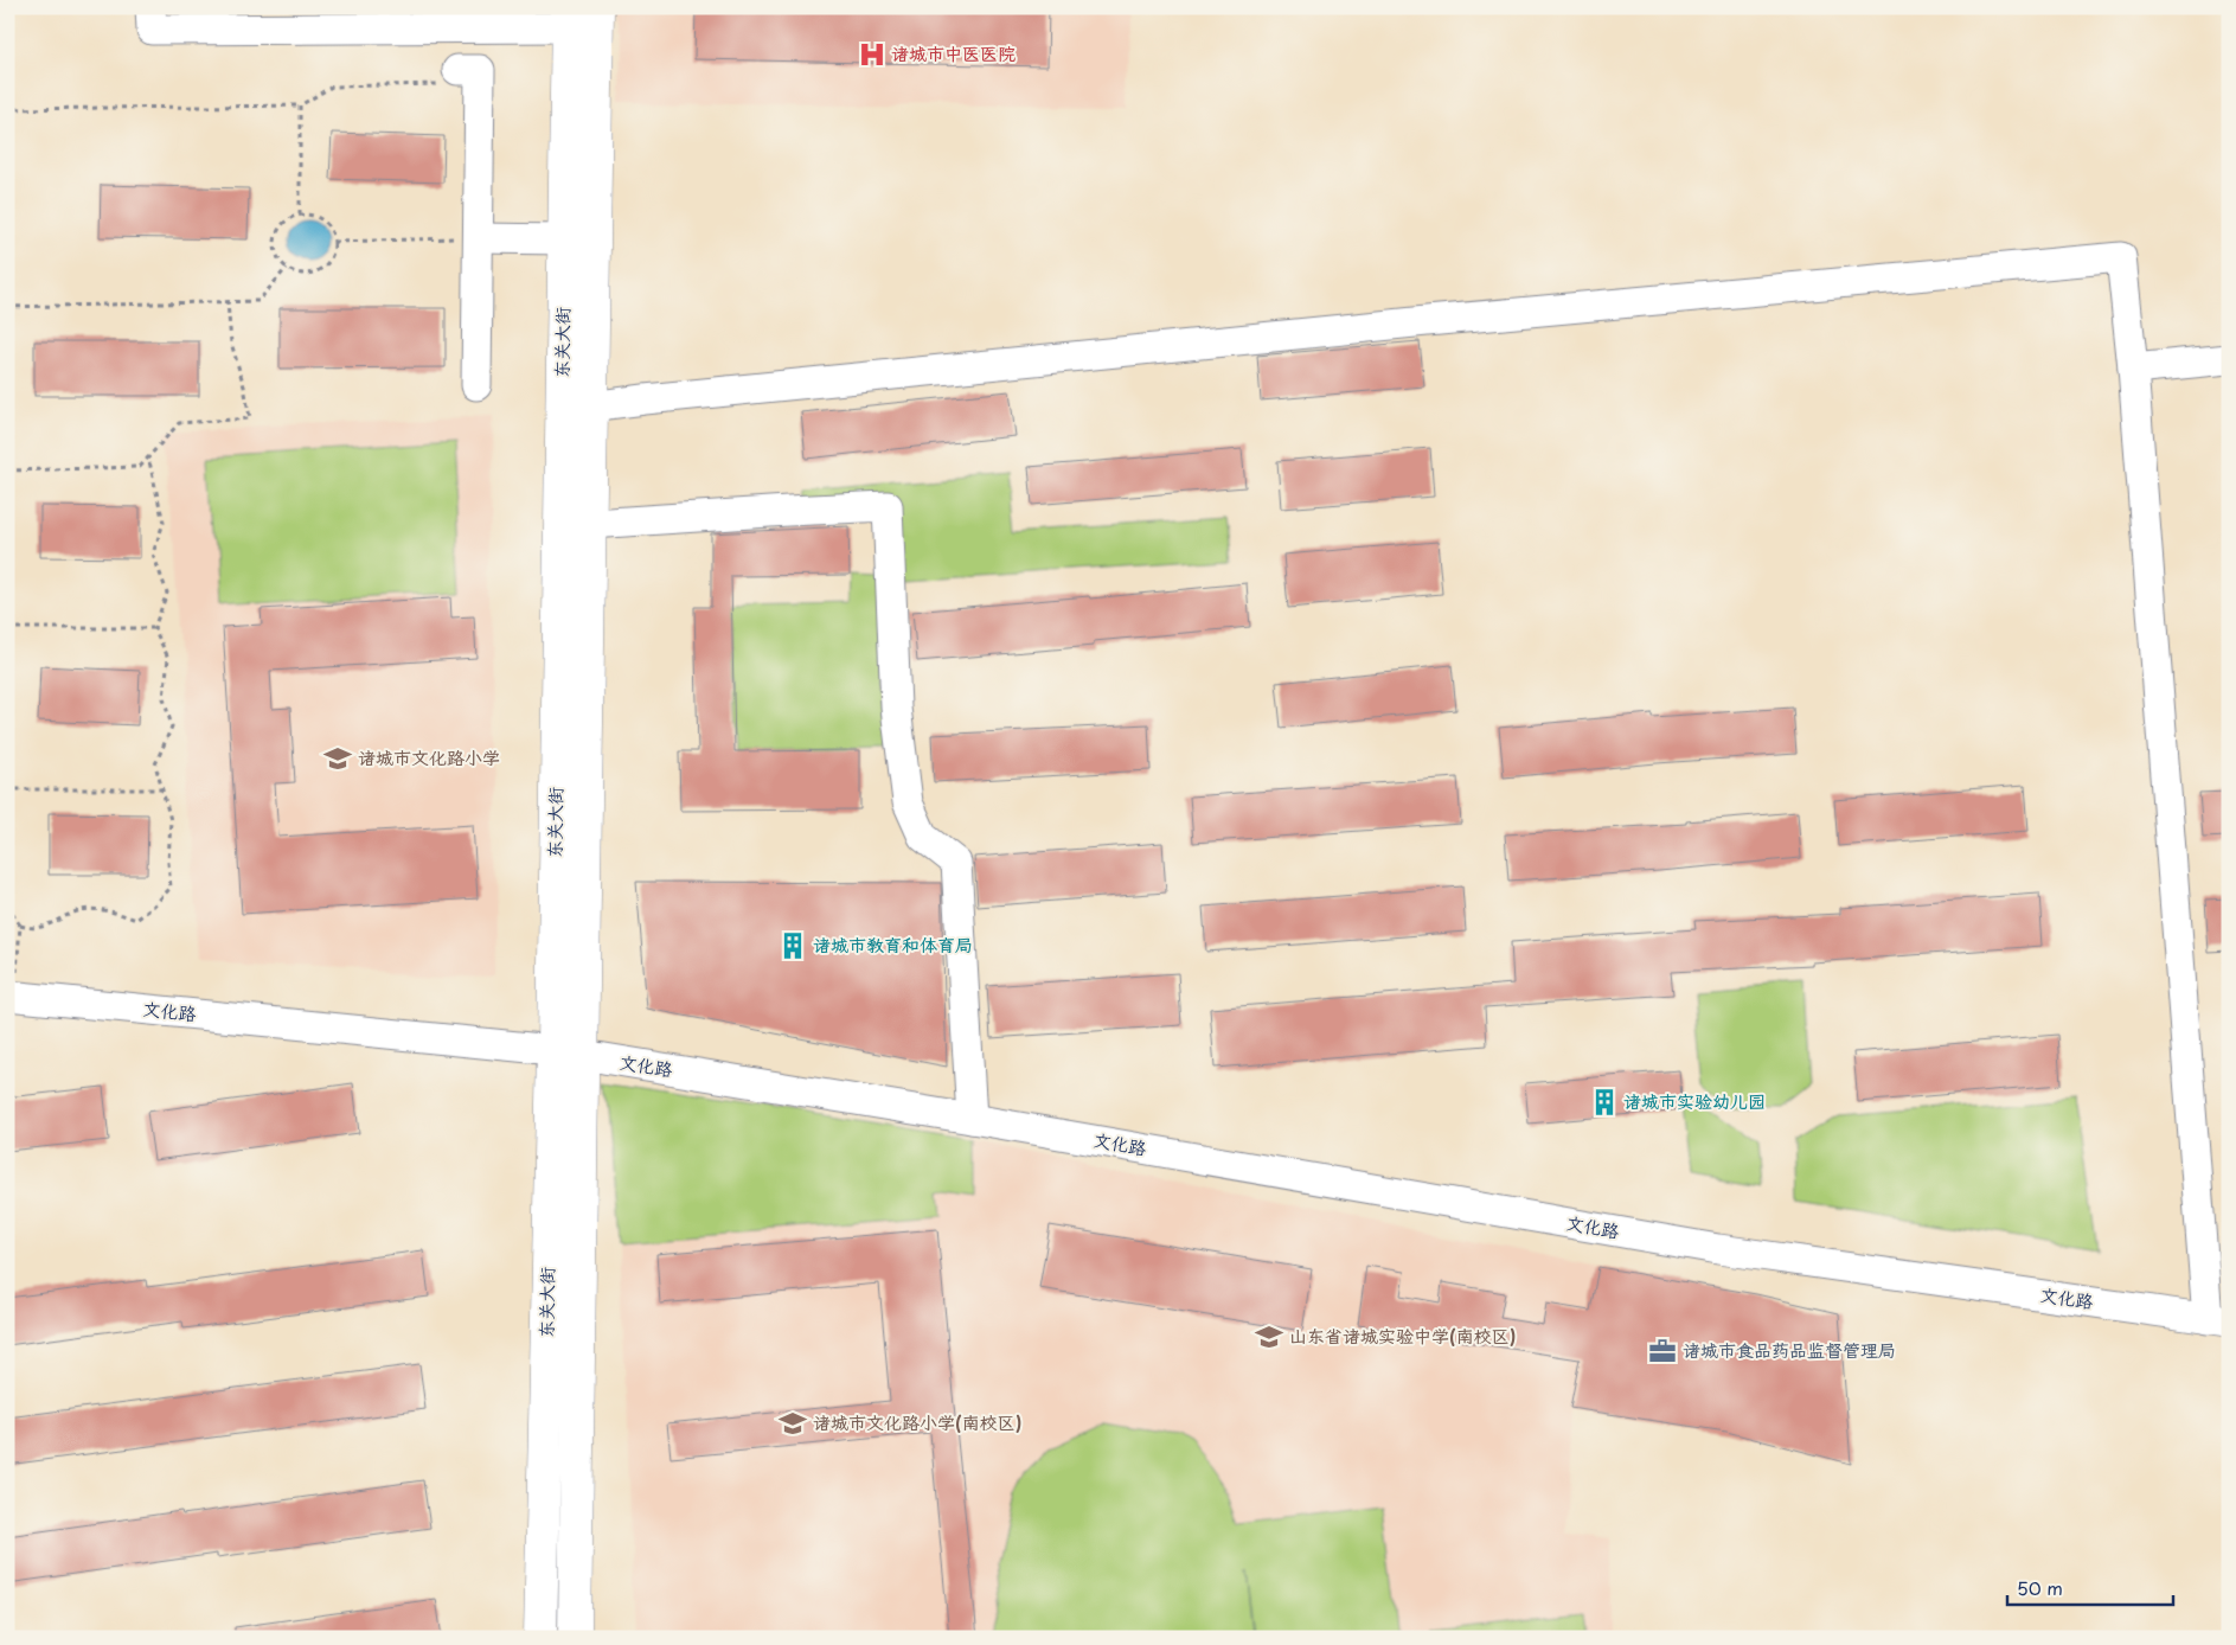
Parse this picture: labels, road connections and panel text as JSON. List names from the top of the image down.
{
  "streets": {
    "main road": ["东关大街"],
    "street": ["文化路"]
  },
  "crossings": [
    ["东关大街", "文化路"]
  ],
  "places": {
    "hospital": ["诸城市中医医院"],
    "school or university": ["诸城市文化路小学", "山东省诸城实验中学(南校区)", "诸城市文化路小学(南校区)"],
    "building": ["诸城市教育和体育局", "诸城市实验幼儿园"],
    "office": ["诸城市食品药品监督管理局"]
  },
  "scale_bar": "50 m"
}
